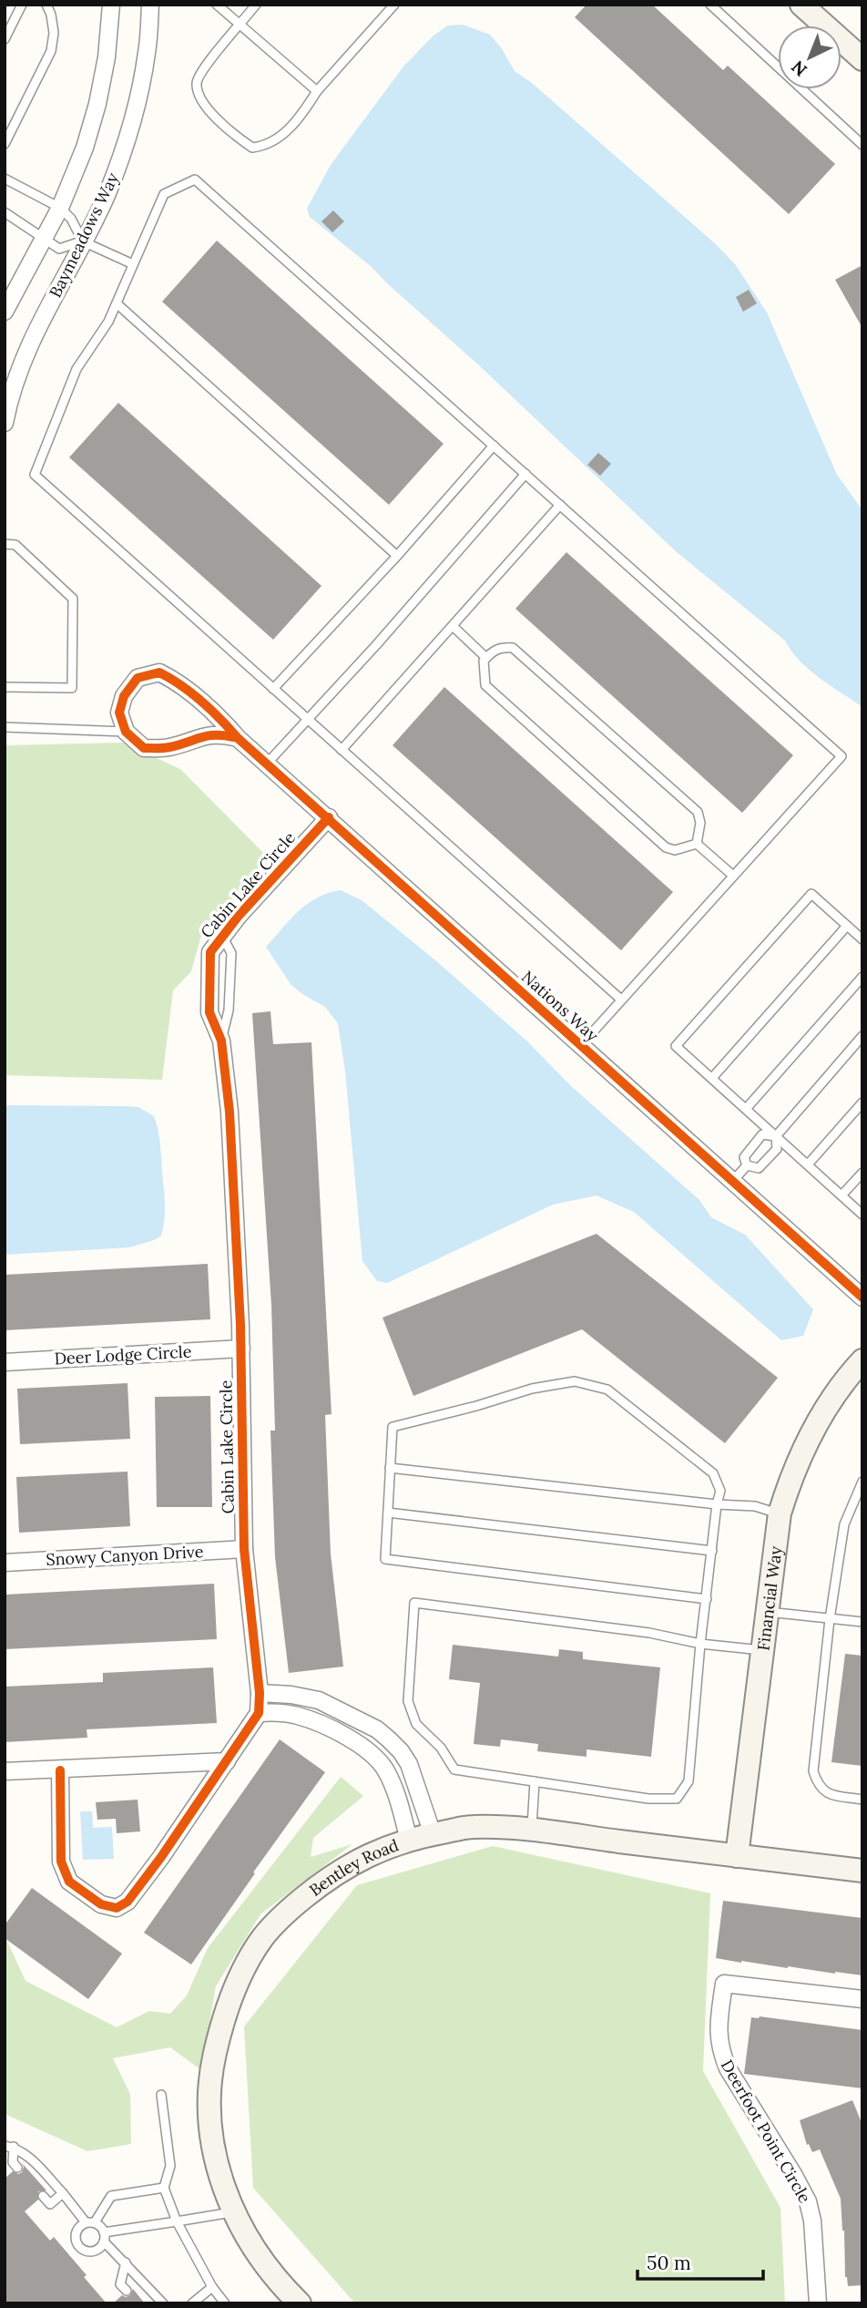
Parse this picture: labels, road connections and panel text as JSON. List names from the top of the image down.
{
  "streets": {
    "street": [
      "Baymeadows Way",
      "Cabin Lake Circle",
      "Nations Way",
      "Deer Lodge Circle",
      "Snowy Canyon Drive",
      "Financial Way",
      "Bentley Road",
      "Deerfoot Point Circle"
    ]
  },
  "crossings": [
    ["Cabin Lake Circle", "Nations Way"],
    ["Cabin Lake Circle", "Deer Lodge Circle"],
    ["Cabin Lake Circle", "Snowy Canyon Drive"],
    ["Financial Way", "Bentley Road"]
  ],
  "scale_bar": "50 m",
  "north": "bottom left"
}
